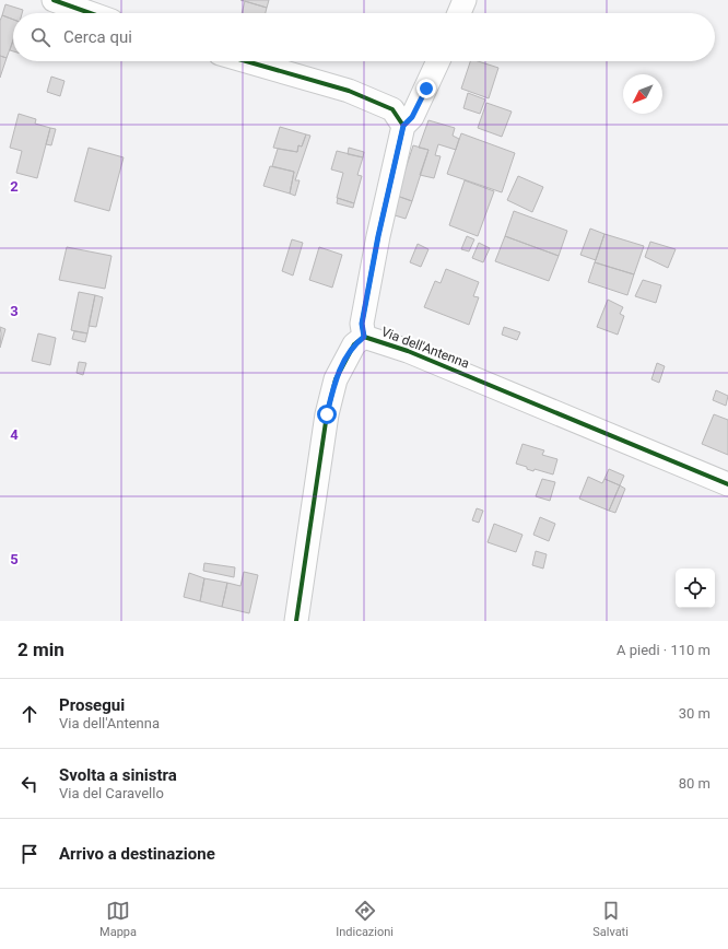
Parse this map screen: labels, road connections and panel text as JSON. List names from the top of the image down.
{
  "streets": {
    "street": ["Via dell'Antenna"]
  },
  "north": "bottom left",
  "page": {
    "search": "Cerca qui",
    "heading": ["2 min", "A piedi · 110 m"],
    "list": [
      ["Prosegui", "Via dell'Antenna", "30 m"],
      ["Svolta a sinistra", "Via del Caravello", "80 m"],
      "Arrivo a destinazione"
    ],
    "nav": ["Mappa", "Indicazioni", "Salvati"]
  },
  "grid": {
    "rows": [
      "2",
      "3",
      "4",
      "5"
    ]
  }
}
